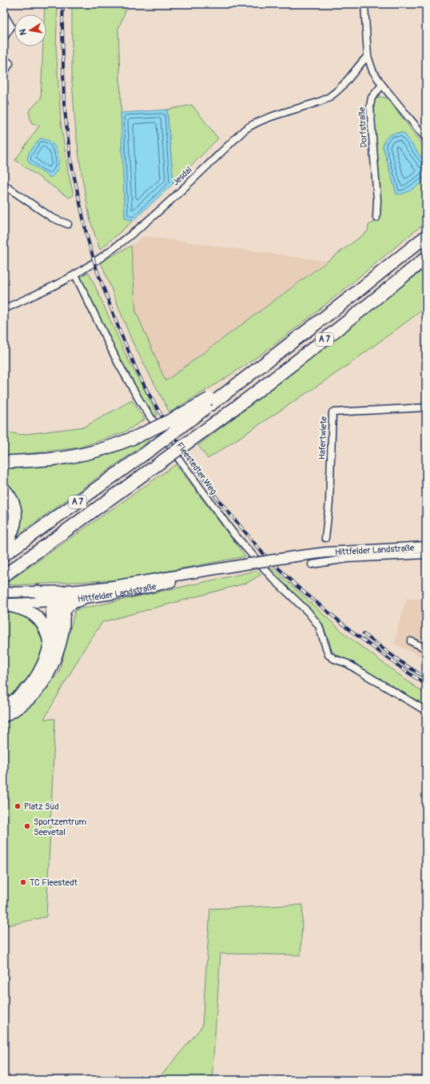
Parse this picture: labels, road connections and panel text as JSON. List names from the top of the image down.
{
  "streets": {
    "highway": ["A 7"],
    "main road": ["Hittfelder Landstraße"],
    "street": [
      "Dorfstraße",
      "Jesdal",
      "Hafertwiete",
      "Fleestedter Weg"
    ]
  },
  "crossings": [
    ["Jesdal", "Fleestedter Weg"]
  ],
  "places": ["Platz Süd", "Sportzentrum Seevetal", "TC Fleestedt"],
  "north": "left"
}
